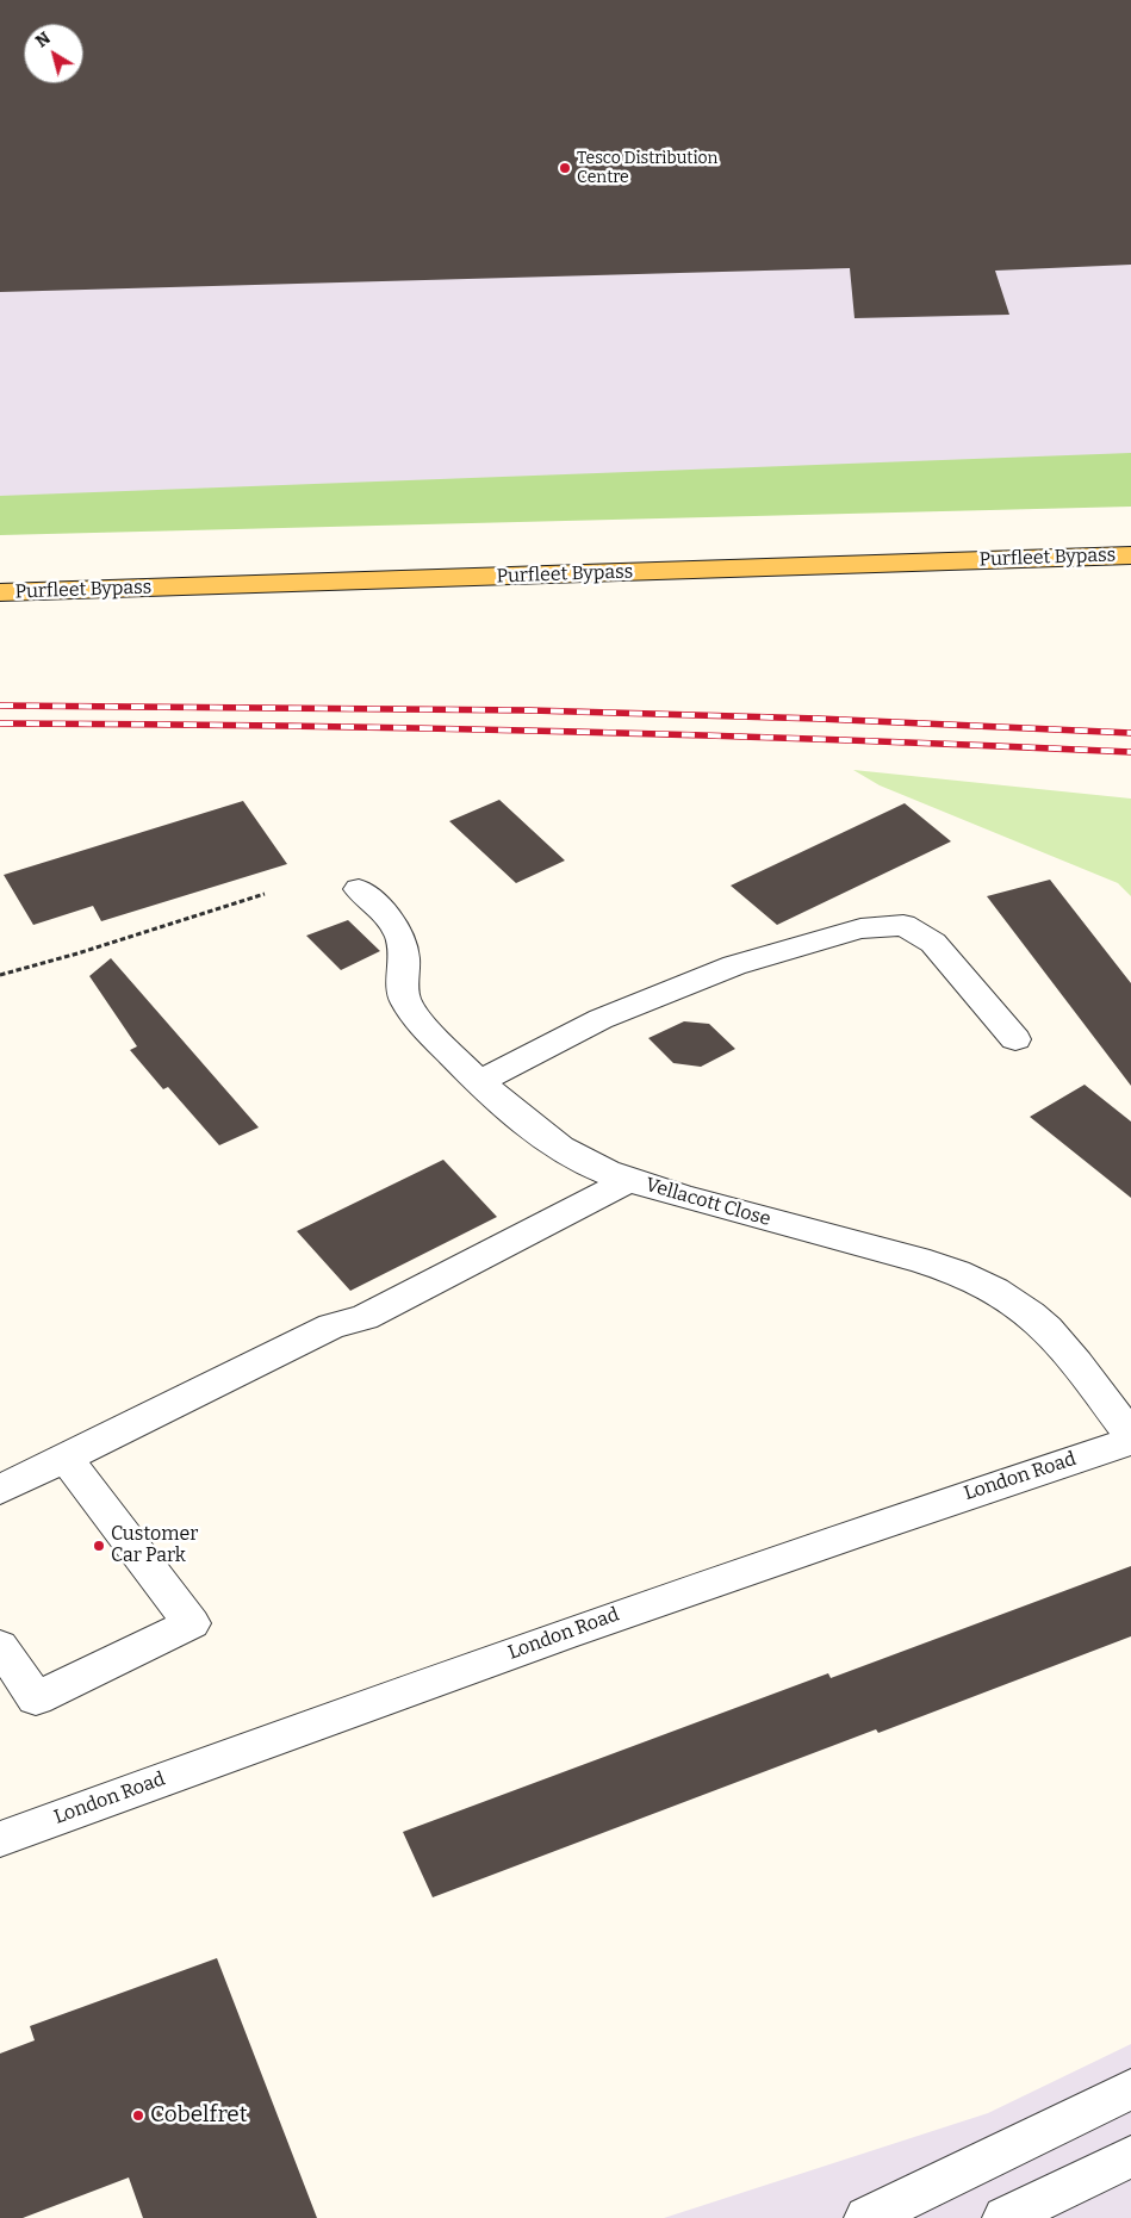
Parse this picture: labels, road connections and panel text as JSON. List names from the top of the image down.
{
  "streets": {
    "main road": ["Purfleet Bypass"],
    "street": ["Vellacott Close", "London Road"]
  },
  "crossings": [
    ["Vellacott Close", "London Road"]
  ],
  "places": ["Tesco Distribution Centre", "Customer Car Park", "Cobelfret"],
  "north": "top left"
}
